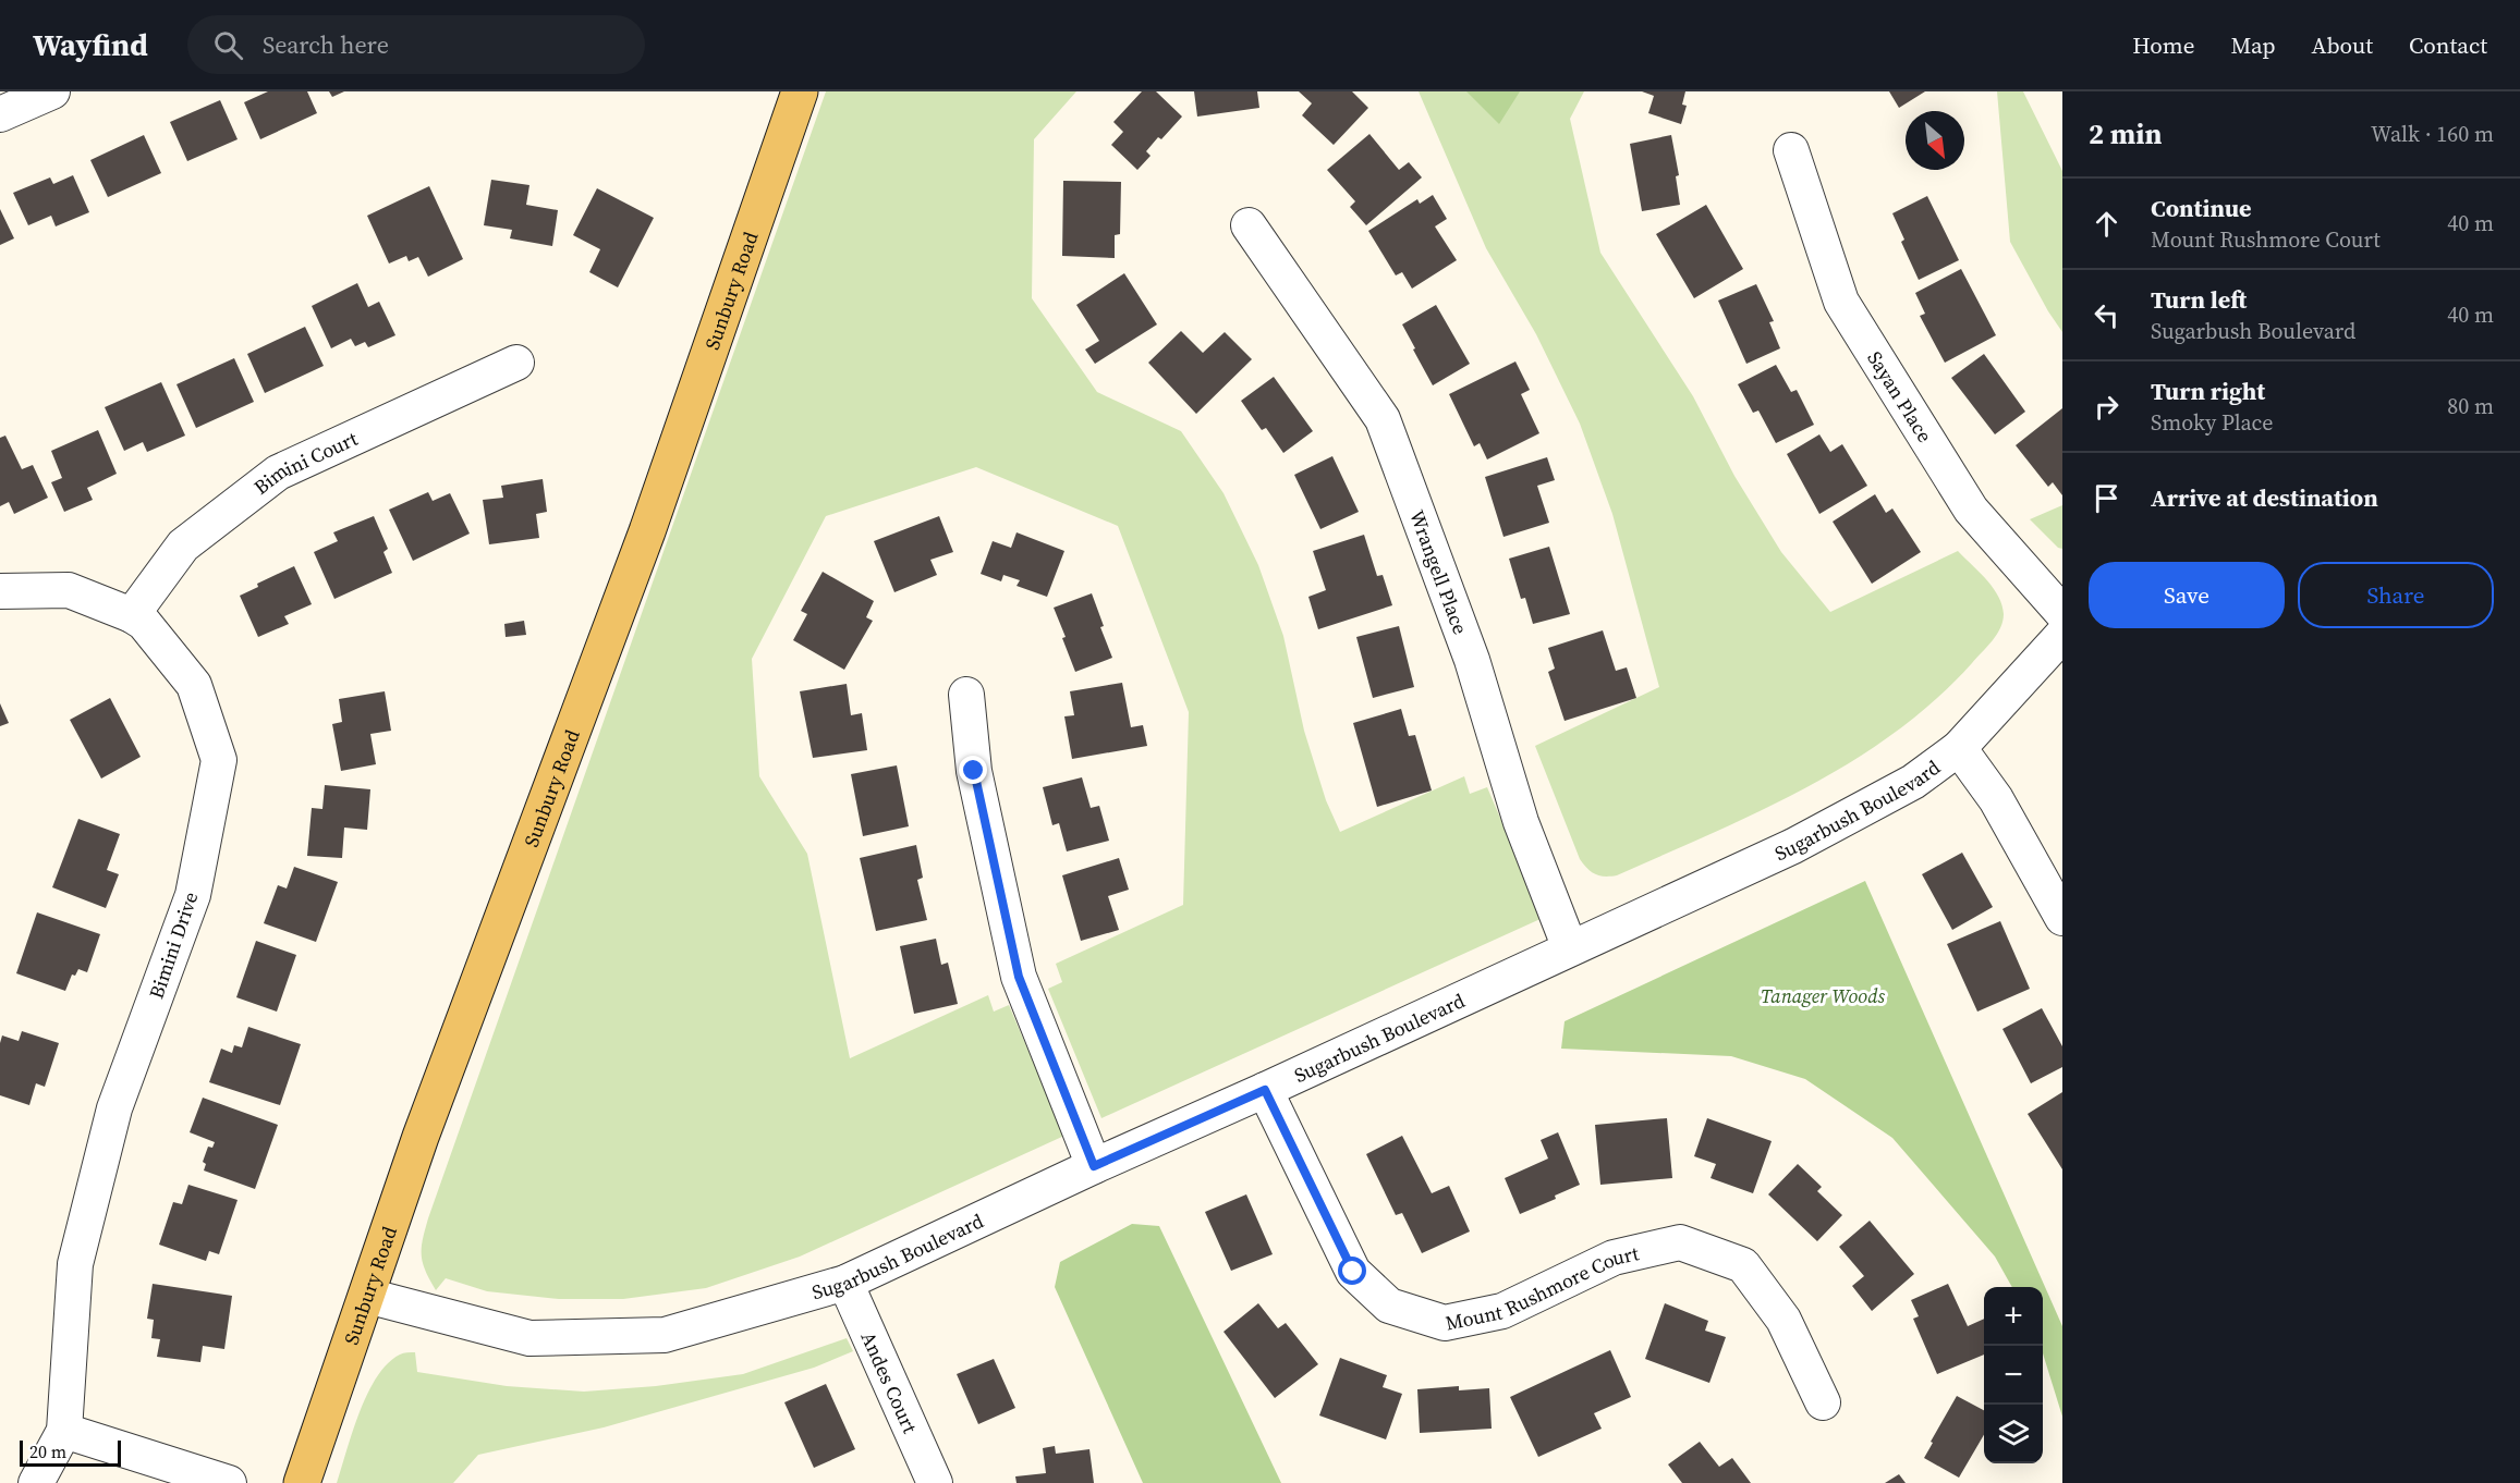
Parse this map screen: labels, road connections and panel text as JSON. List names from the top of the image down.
{
  "streets": {
    "main road": ["Sunbury Road"],
    "street": [
      "Sayan Place",
      "Bimini Court",
      "Wrangell Place",
      "Sugarbush Boulevard",
      "Bimini Drive",
      "Mount Rushmore Court",
      "Andes Court"
    ]
  },
  "crossings": [
    ["Sunbury Road", "Sugarbush Boulevard"],
    ["Bimini Court", "Bimini Drive"],
    ["Wrangell Place", "Sugarbush Boulevard"],
    ["Sugarbush Boulevard", "Mount Rushmore Court"],
    ["Sugarbush Boulevard", "Andes Court"]
  ],
  "parks": ["Tanager Woods"],
  "scale_bar": "20 m",
  "north": "bottom right",
  "page": {
    "header": "Wayfind",
    "search": "Search here",
    "nav": [
      "Home",
      "Map",
      "About",
      "Contact"
    ],
    "heading": ["2 min", "Walk · 160 m"],
    "list": [
      ["Continue", "Mount Rushmore Court", "40 m"],
      ["Turn left", "Sugarbush Boulevard", "40 m"],
      ["Turn right", "Smoky Place", "80 m"],
      "Arrive at destination"
    ],
    "buttons": ["Save", "Share"],
    "map_buttons": ["+", "−"],
    "scale": "20 m"
  }
}
